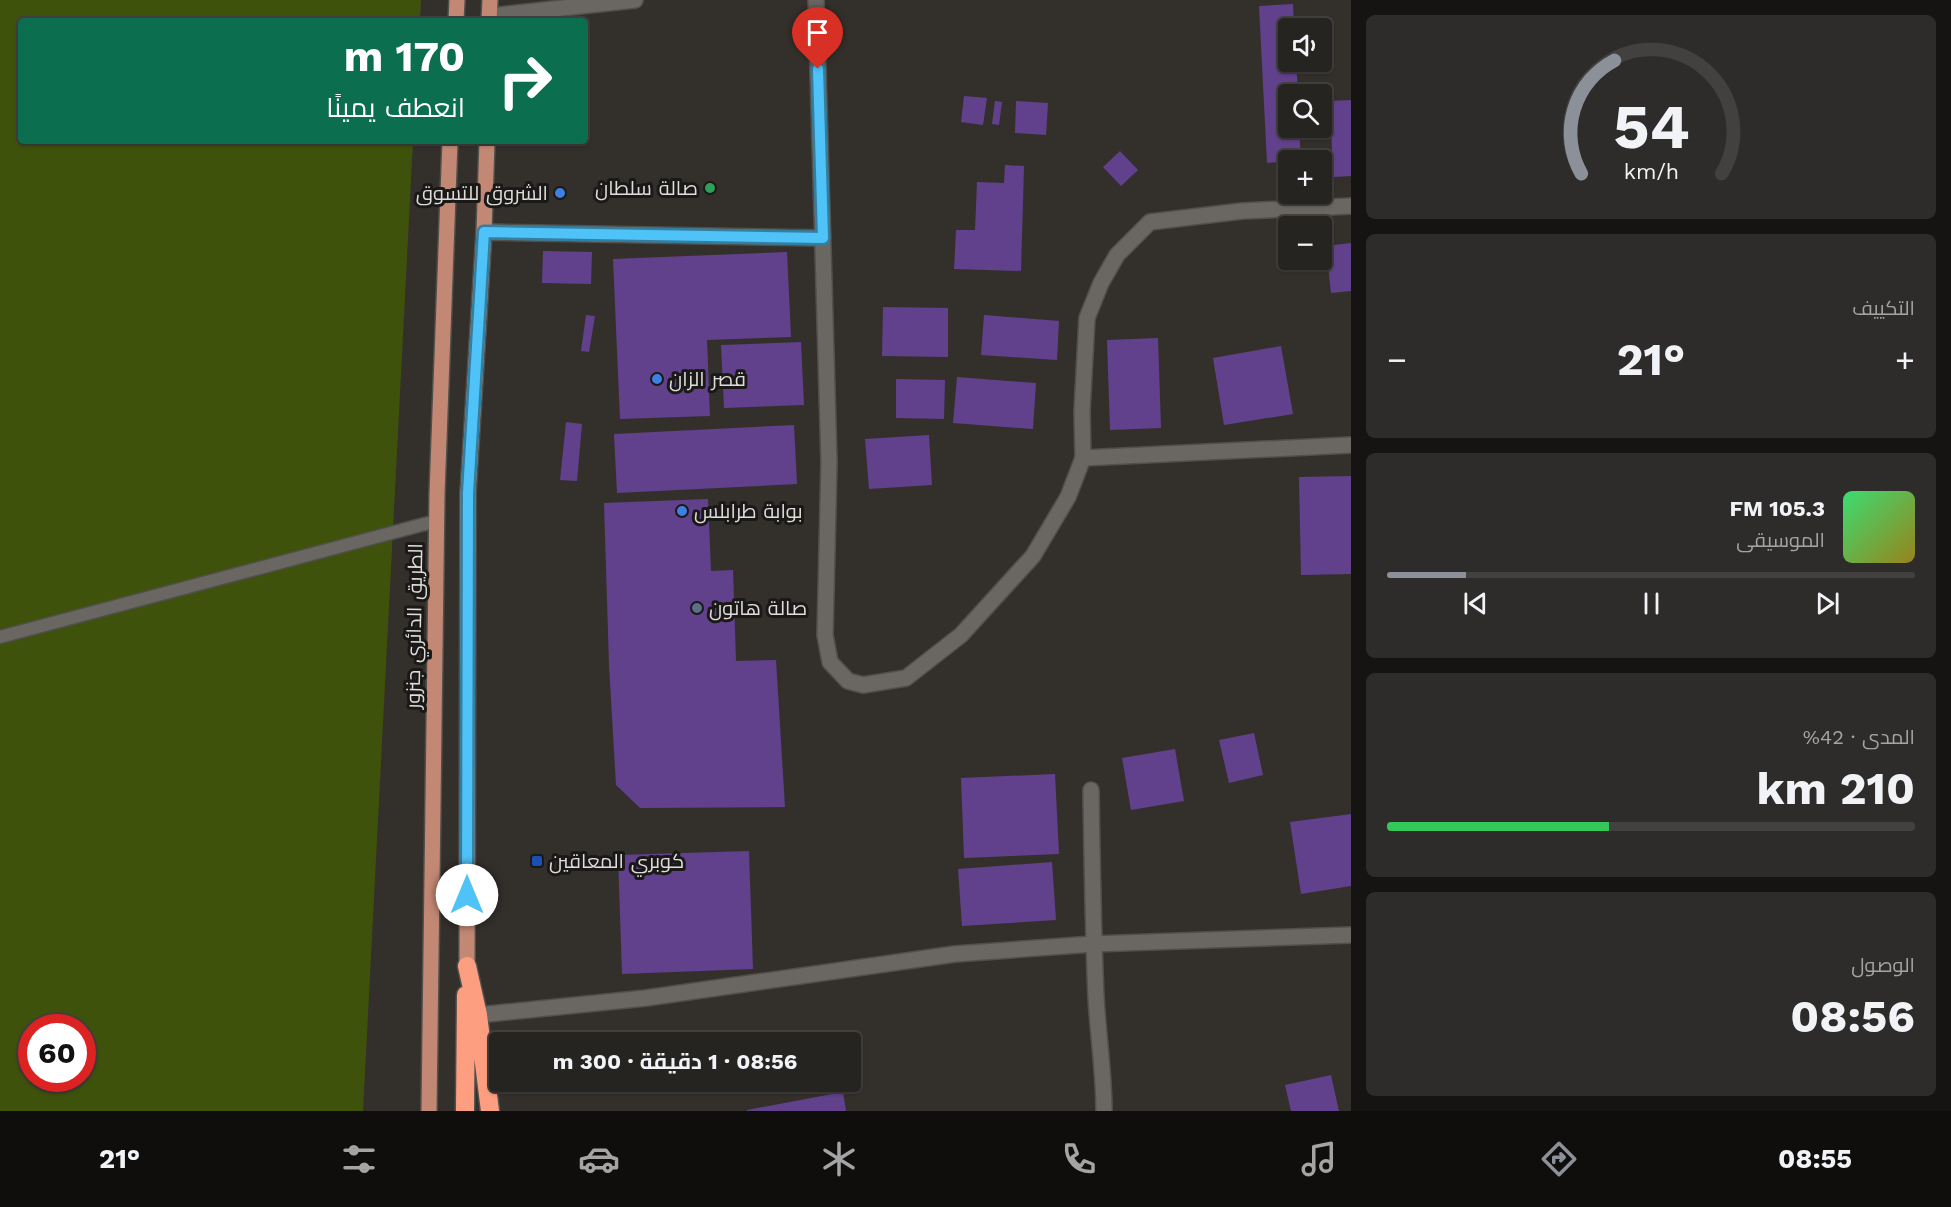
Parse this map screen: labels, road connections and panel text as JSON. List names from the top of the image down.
{
  "streets": {
    "main road": ["الطريق الدائري جنزور"]
  },
  "places": {
    "other": [
      "صالة سلطان",
      "الشروق للتسوق",
      "قصر الزان",
      "بوابة طرابلس",
      "صالة هاتون"
    ],
    "transit": ["كوبري المعاقين"]
  },
  "page": {
    "map_buttons": ["+", "−"],
    "turn": ["170 m", "انعطف يمينًا"],
    "tile": [
      "التكييف",
      ["المدى · 42%", "210 km"],
      ["الوصول", "08:56"]
    ],
    "heat": ["−", "21°", "+"],
    "song": ["105.3 FM", "الموسيقى"],
    "limit": "60",
    "trip": "08:56 · 1 دقيقة · 300 m",
    "tabs": ["08:55", "21°"],
    "gauge": ["54", "km/h"]
  }
}
